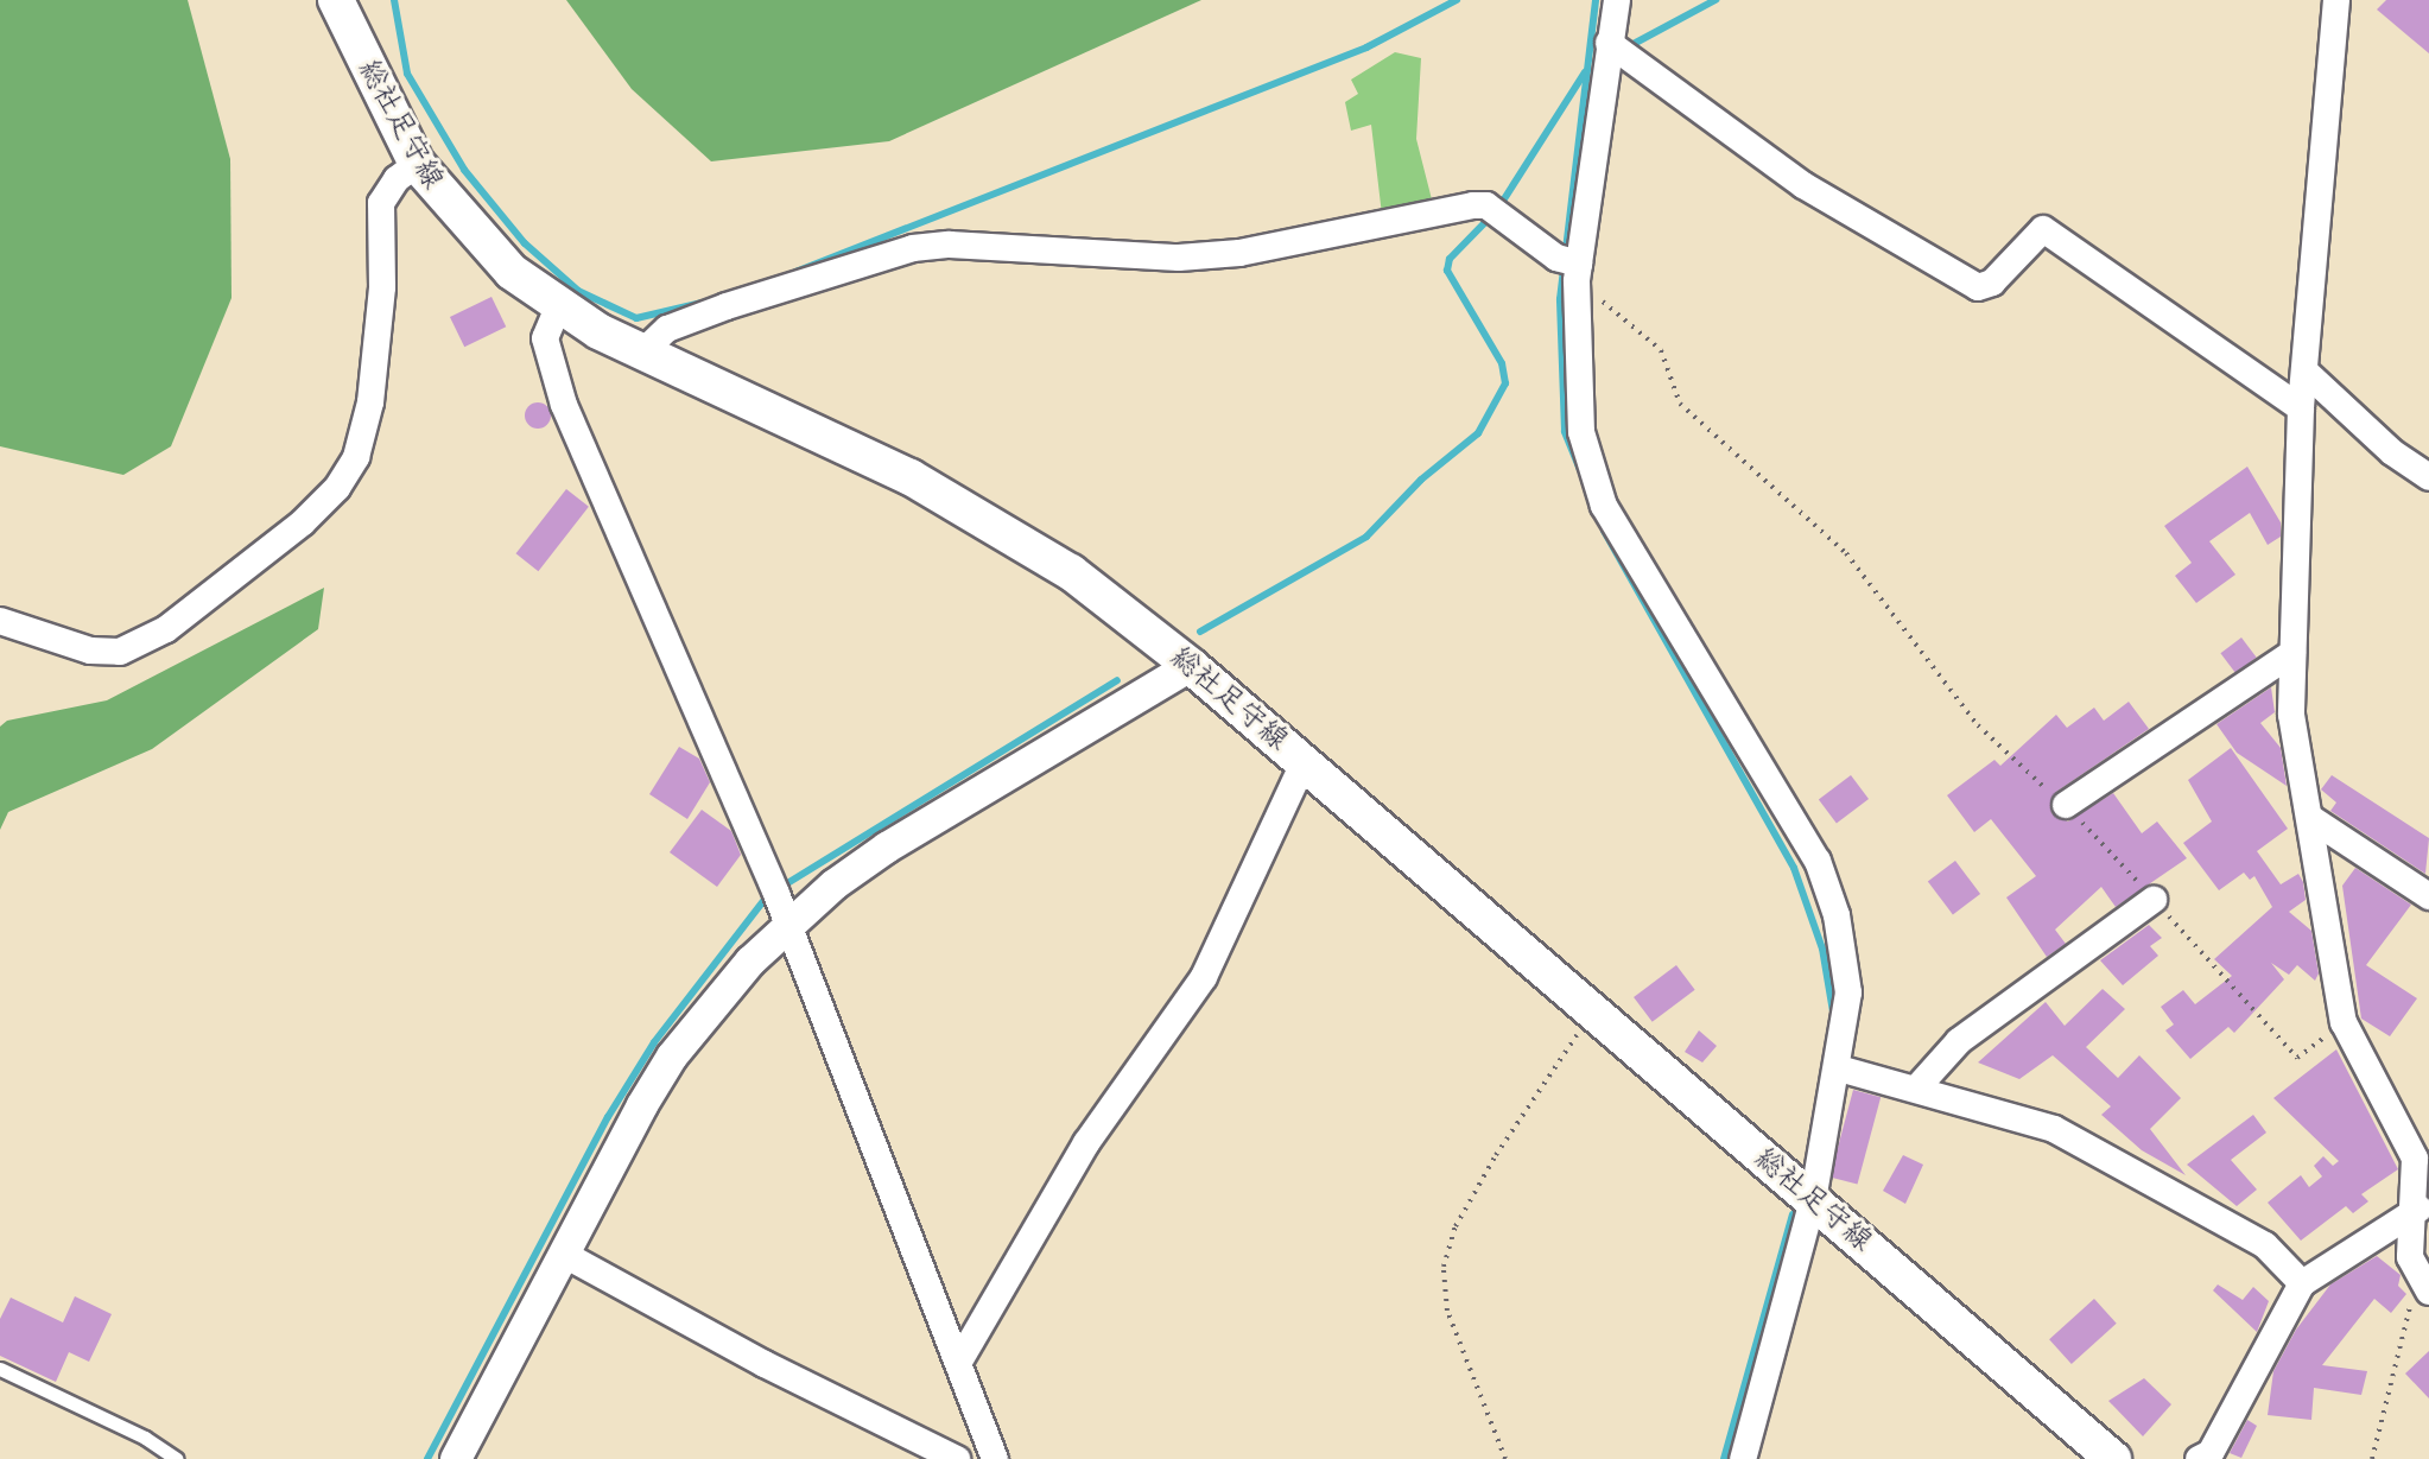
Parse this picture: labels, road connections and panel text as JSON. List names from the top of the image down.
{
  "streets": {
    "main road": ["総社足守線"]
  }
}
